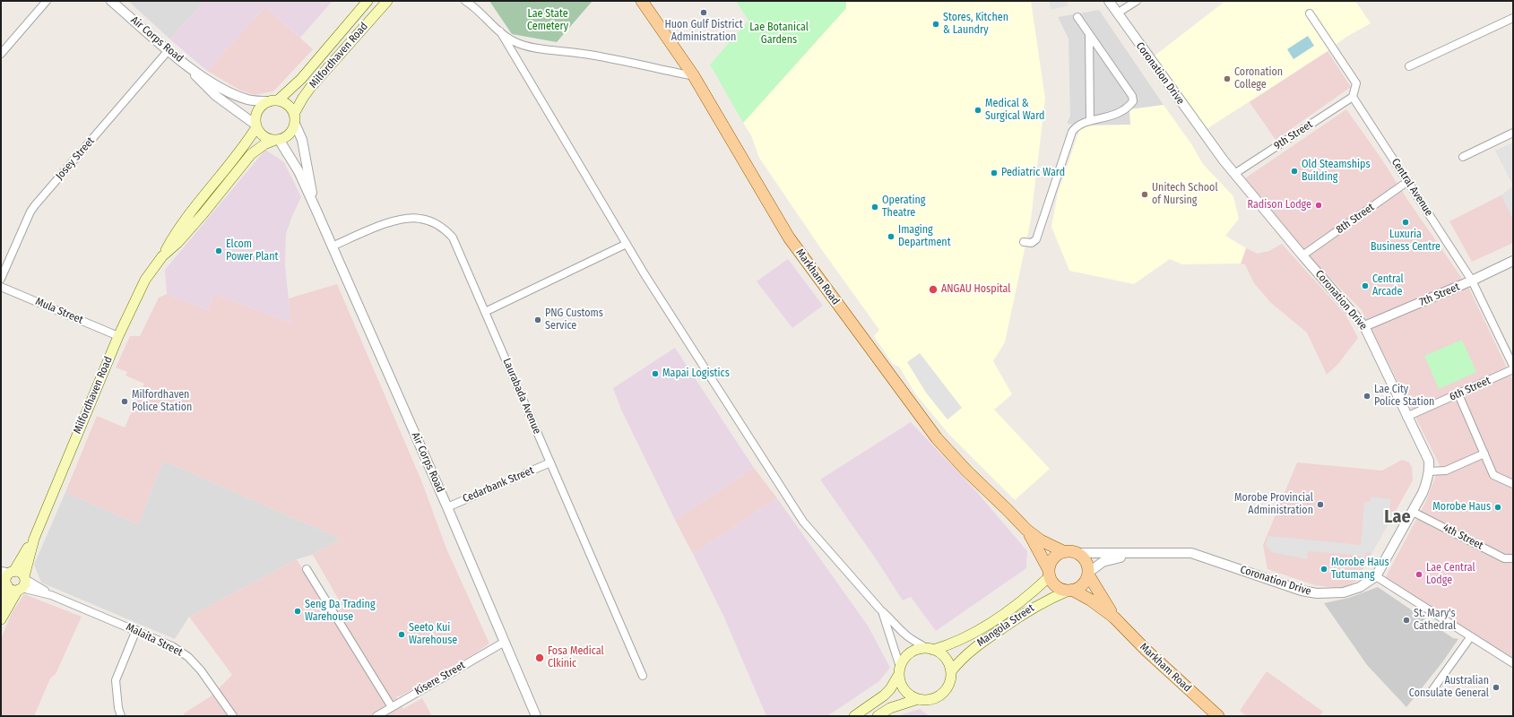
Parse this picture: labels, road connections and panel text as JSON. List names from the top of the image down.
{
  "streets": {
    "main road": ["Milfordhaven Road", "Markham Road", "Mangola Street"],
    "street": [
      "Air Corps Road",
      "Coronation Drive",
      "9th Street",
      "Josey Street",
      "Central Avenue",
      "8th Street",
      "7th Street",
      "Mula Street",
      "6th Street",
      "Laurabada Avenue",
      "Cedarbank Street",
      "4th Street",
      "Malaita Street",
      "Kisere Street"
    ]
  },
  "crossings": [
    ["Air Corps Road", "Milfordhaven Road"],
    ["Air Corps Road", "Josey Street"],
    ["Air Corps Road", "Laurabada Avenue"],
    ["Air Corps Road", "Cedarbank Street"],
    ["Air Corps Road", "Kisere Street"],
    ["Milfordhaven Road", "Mula Street"],
    ["Milfordhaven Road", "Malaita Street"],
    ["Coronation Drive", "9th Street"],
    ["Coronation Drive", "8th Street"],
    ["Coronation Drive", "Markham Road"],
    ["Coronation Drive", "7th Street"],
    ["Coronation Drive", "6th Street"],
    ["Coronation Drive", "4th Street"],
    ["Coronation Drive", "Mangola Street"],
    ["9th Street", "Central Avenue"],
    ["Central Avenue", "8th Street"],
    ["Central Avenue", "7th Street"],
    ["Markham Road", "Mangola Street"],
    ["Laurabada Avenue", "Cedarbank Street"]
  ],
  "districts": ["Lae"],
  "parks": ["Lae State Cemetery", "Lae Botanical Gardens"],
  "places": [
    "Huon Gulf District Administration",
    "Stores, Kitchen & Laundry",
    "Coronation College",
    "Medical & Surgical Ward",
    "Old Steamships Building",
    "Pediatric Ward",
    "Unitech School of Nursing",
    "Radison Lodge",
    "Operating Theatre",
    "Luxuria Business Centre",
    "Imaging Department",
    "Elcom Power Plant",
    "Central Arcade",
    "ANGAU Hospital",
    "PNG Customs Service",
    "Mapai Logistics",
    "Lae City Police Station",
    "Milfordhaven Police Station",
    "Morobe Provincial Administration",
    "Morobe Haus",
    "Morobe Haus Tutumang",
    "Lae Central Lodge",
    "Seng Da Trading Warehouse",
    "St. Mary's Cathedral",
    "Seeto Kui Warehouse",
    "Fosa Medical Clkinic",
    "Australian Consulate General"
  ]
}
